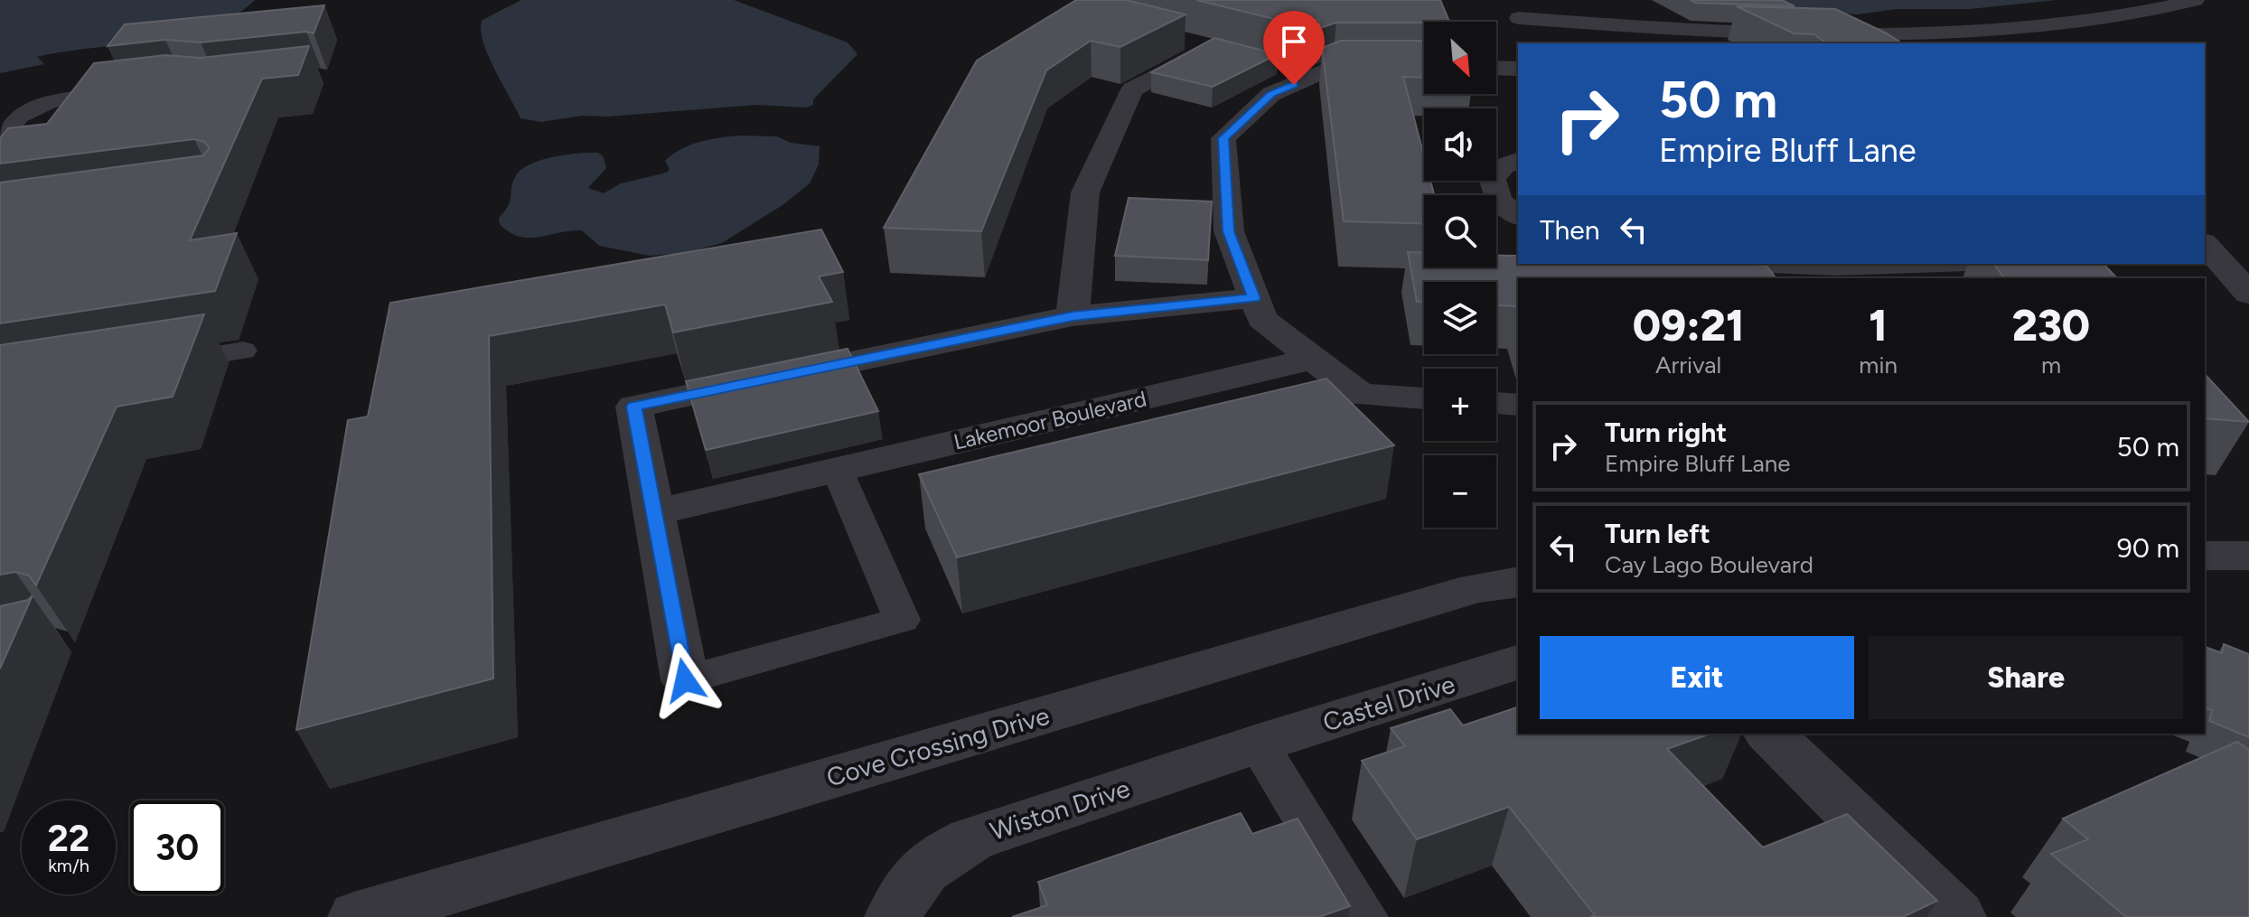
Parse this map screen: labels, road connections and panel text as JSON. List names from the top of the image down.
{
  "streets": {
    "street": [
      "Lakemoor Boulevard",
      "Castel Drive",
      "Cove Crossing Drive",
      "Wiston Drive"
    ]
  },
  "crossings": [
    ["Castel Drive", "Wiston Drive"]
  ],
  "north": "bottom right",
  "page": {
    "map_buttons": ["+", "−"],
    "turn": ["50 m", "Empire Bluff Lane"],
    "then": "Then",
    "eta": [
      "09:21",
      "Arrival",
      "1",
      "min",
      "230",
      "m"
    ],
    "list": [
      {
        "name": "Turn right",
        "note": "Empire Bluff Lane",
        "value": "50 m"
      },
      {
        "name": "Turn left",
        "note": "Cay Lago Boulevard",
        "value": "90 m"
      }
    ],
    "buttons": ["Exit", "Share"],
    "speed": "22 km/h",
    "limit": "30"
  }
}
